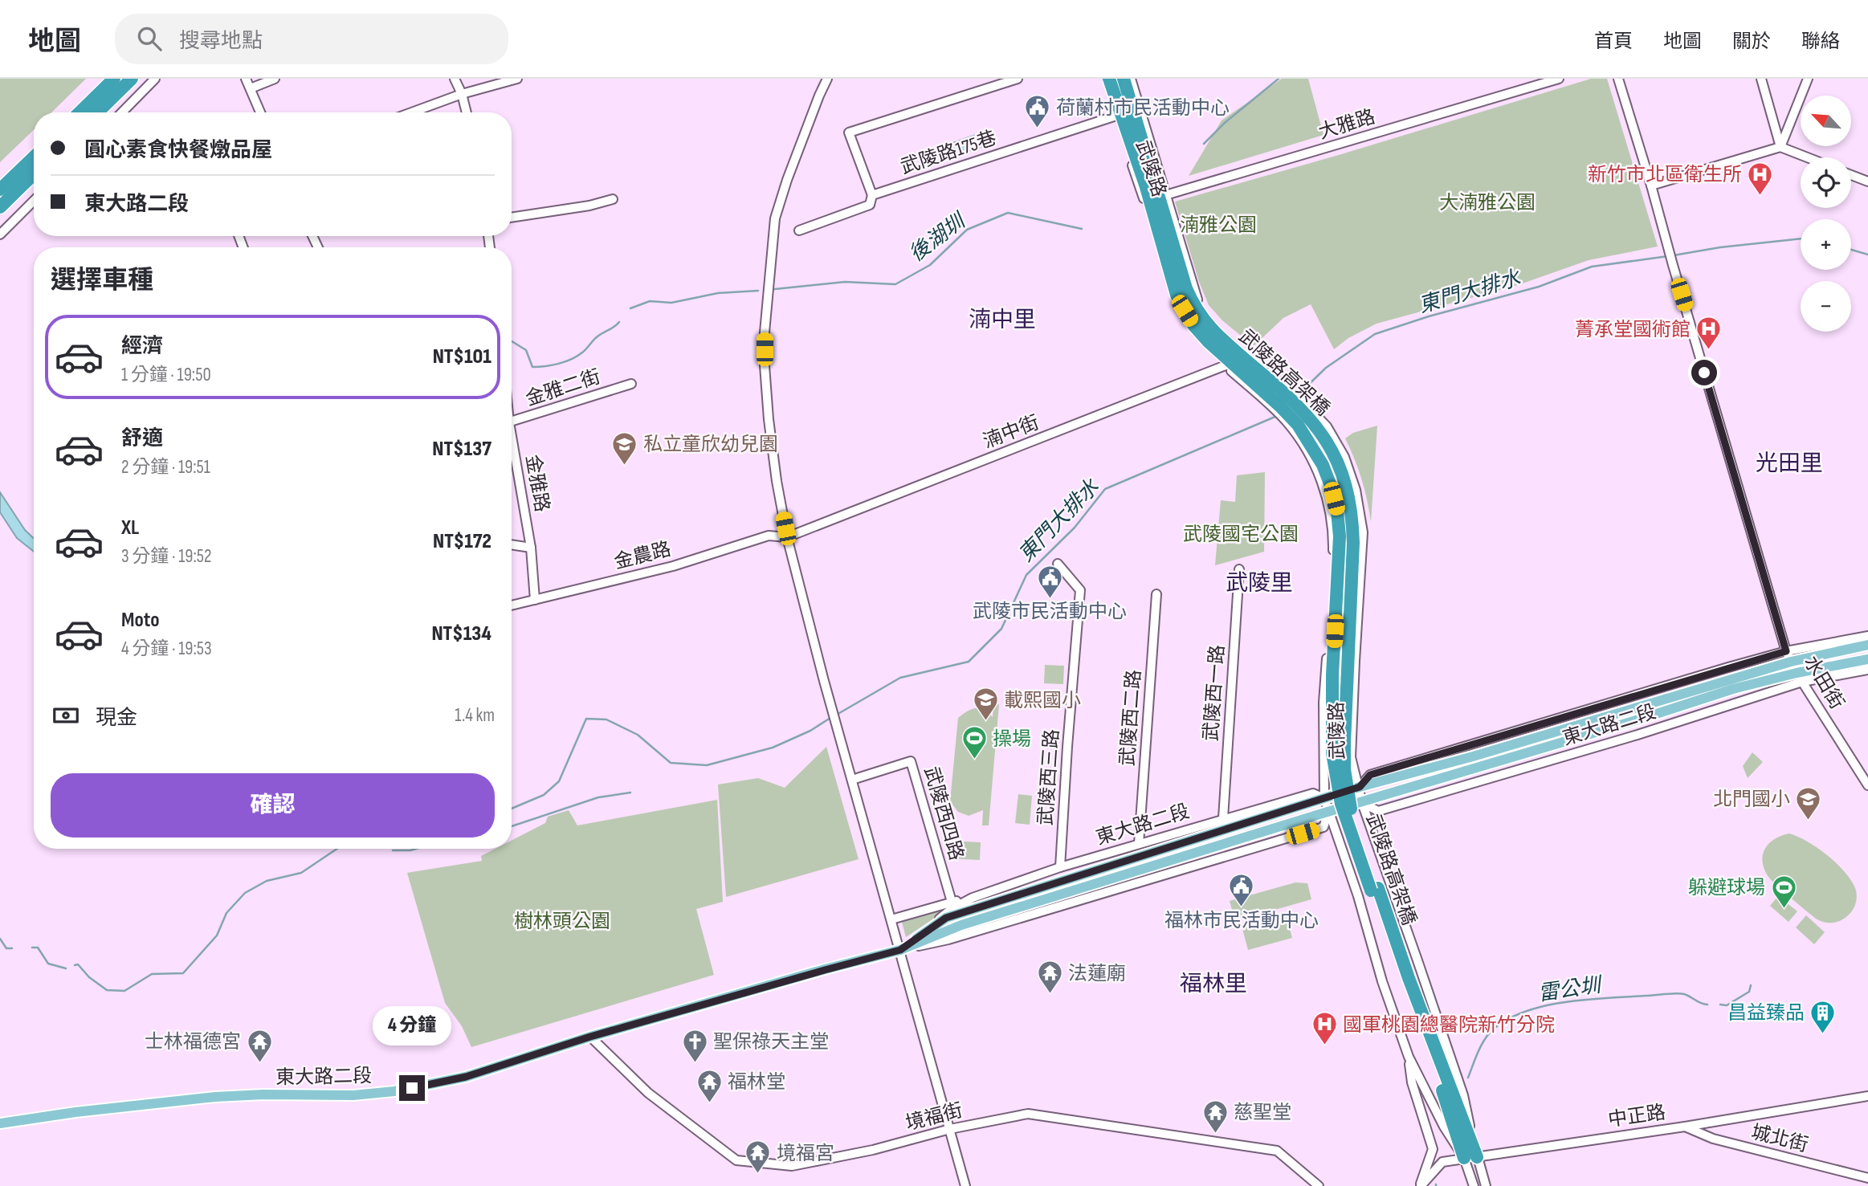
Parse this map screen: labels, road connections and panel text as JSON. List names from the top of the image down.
{
  "streets": {
    "highway": ["武陵路高架橋"],
    "main road": ["東大路二段"],
    "street": [
      "大雅路",
      "武陵路175巷",
      "武陵路",
      "金雅二街",
      "湳中街",
      "金雅路",
      "金農路",
      "水田街",
      "武陵西一路",
      "武陵西二路",
      "武陵西三路",
      "武陵西四路",
      "中正路",
      "境福街",
      "城北街"
    ]
  },
  "crossings": [
    ["大雅路", "武陵路"],
    ["武陵路175巷", "武陵路"],
    ["武陵路", "武陵路高架橋"],
    ["武陵路", "湳中街"],
    ["武陵路", "東大路二段"],
    ["武陵路", "中正路"],
    ["武陵路高架橋", "中正路"],
    ["湳中街", "金農路"],
    ["金雅路", "金農路"],
    ["水田街", "東大路二段"],
    ["武陵西一路", "東大路二段"],
    ["武陵西二路", "東大路二段"],
    ["東大路二段", "武陵西三路"],
    ["東大路二段", "武陵西四路"],
    ["東大路二段", "境福街"],
    ["中正路", "城北街"]
  ],
  "districts": [
    "湳中里",
    "光田里",
    "武陵里",
    "福林里"
  ],
  "water": ["後湖圳", "東門大排水", "雷公圳"],
  "parks": [
    "大湳雅公園",
    "湳雅公園",
    "武陵國宅公園",
    "樹林頭公園"
  ],
  "places": {
    "public building": ["荷蘭村市民活動中心", "武陵市民活動中心", "福林市民活動中心"],
    "hospital": ["新竹市北區衛生所", "菁承堂國術館", "國軍桃園總醫院新竹分院"],
    "school or university": ["私立童欣幼兒園", "載熙國小", "北門國小"],
    "sports": ["操場", "躲避球場"],
    "temple": [
      "法蓮廟",
      "士林福德宮",
      "福林堂",
      "慈聖堂",
      "境福宮"
    ],
    "building": ["昌益臻品"],
    "church": ["聖保祿天主堂"]
  },
  "north": "top left",
  "page": {
    "header": "地圖",
    "search": "搜尋地點",
    "nav": [
      "首頁",
      "地圖",
      "關於",
      "聯絡"
    ],
    "map_buttons": ["+", "−"],
    "banner": ["圓心素食快餐燉品屋", "東大路二段"],
    "heading": "選擇車種",
    "list": [
      {
        "name": "經濟",
        "note": "1 分鐘 · 19:50",
        "value": "NT$101"
      },
      {
        "name": "舒適",
        "note": "2 分鐘 · 19:51",
        "value": "NT$137"
      },
      {
        "name": "XL",
        "note": "3 分鐘 · 19:52",
        "value": "NT$172"
      },
      {
        "name": "Moto",
        "note": "4 分鐘 · 19:53",
        "value": "NT$134"
      }
    ],
    "pay": ["現金", "1.4 km"],
    "buttons": "確認",
    "bubble": "4 分鐘"
  }
}
